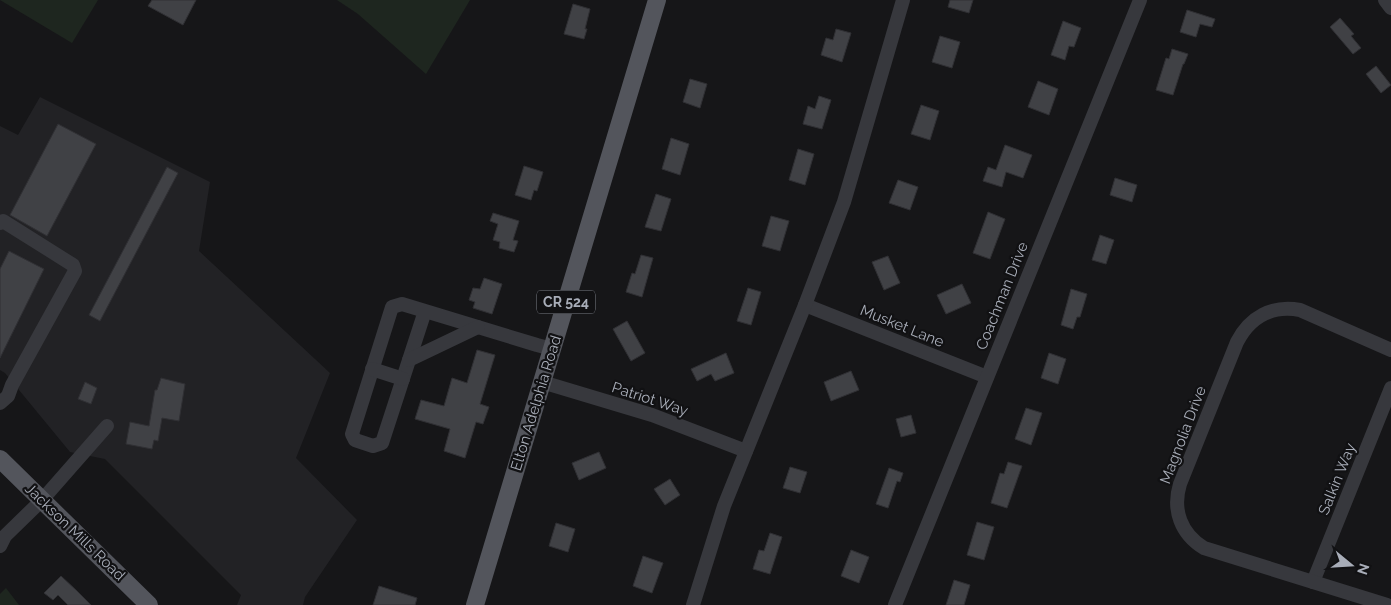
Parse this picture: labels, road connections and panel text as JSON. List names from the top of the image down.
{
  "streets": {
    "main road": ["CR 524", "Elton Adelphia Road", "Jackson Mills Road"],
    "street": [
      "Coachman Drive",
      "Musket Lane",
      "Patriot Way",
      "Magnolia Drive",
      "Salkin Way"
    ]
  },
  "crossings": [
    ["Coachman Drive", "Musket Lane"],
    ["Patriot Way", "Elton Adelphia Road"],
    ["Magnolia Drive", "Salkin Way"]
  ],
  "north": "right"
}
